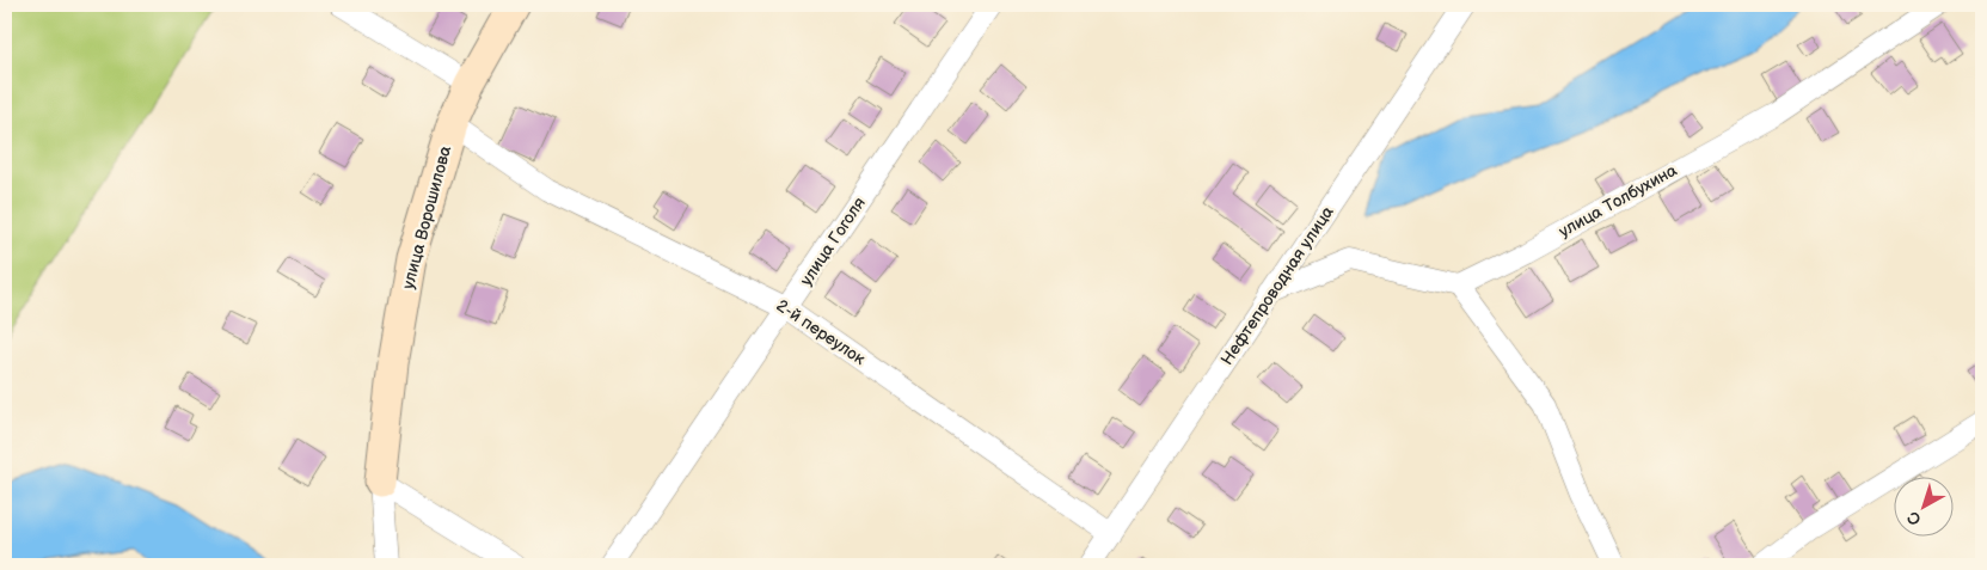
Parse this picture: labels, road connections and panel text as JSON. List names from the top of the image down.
{
  "streets": {
    "street": [
      "улица Толбухина",
      "улица Ворошилова",
      "улица Гоголя",
      "Нефтепроводная улица",
      "2-й переулок"
    ]
  },
  "crossings": [
    ["улица Ворошилова", "2-й переулок"],
    ["улица Гоголя", "2-й переулок"],
    ["Нефтепроводная улица", "2-й переулок"]
  ],
  "north": "bottom left"
}
